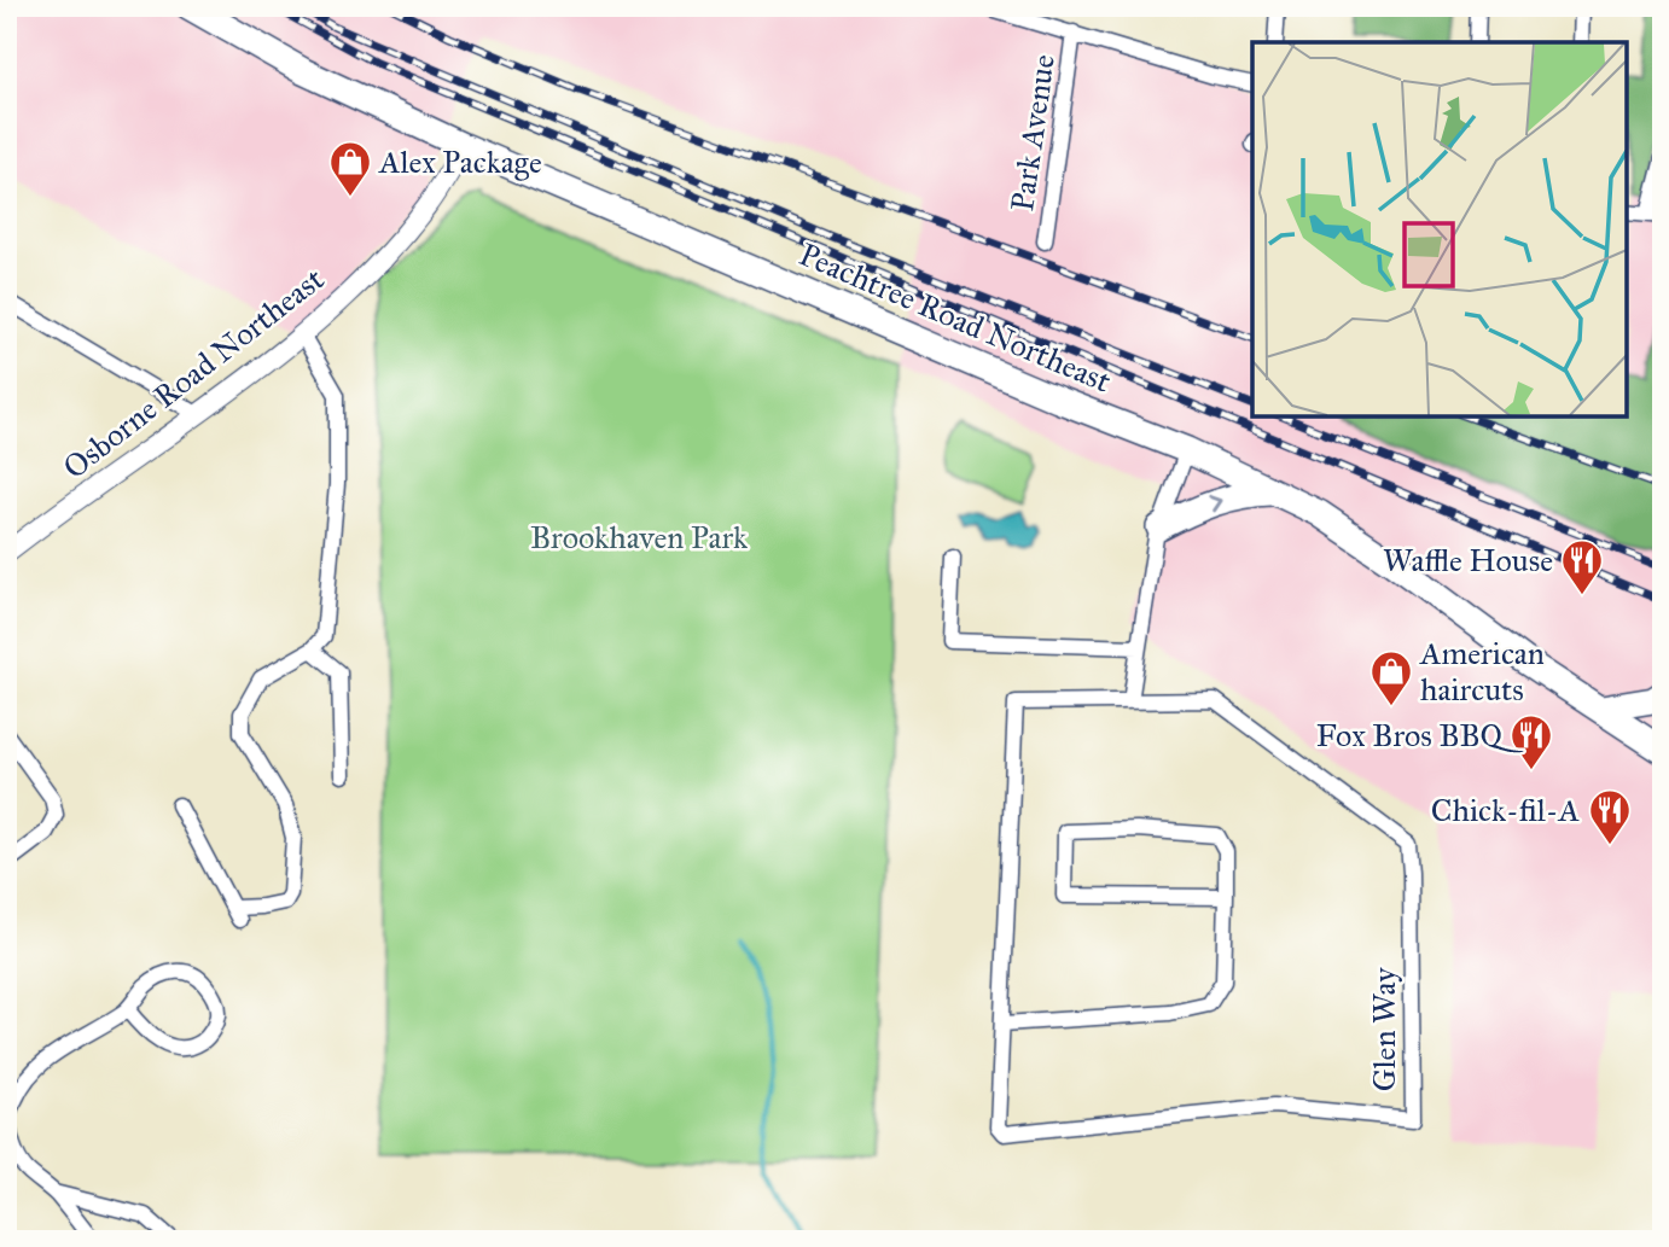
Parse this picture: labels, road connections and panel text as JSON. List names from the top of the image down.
{
  "streets": {
    "highway": ["Peachtree Road Northeast"],
    "street": ["Park Avenue", "Osborne Road Northeast", "Glen Way"]
  },
  "crossings": [
    ["Peachtree Road Northeast", "Osborne Road Northeast"]
  ],
  "parks": ["Brookhaven Park"],
  "places": {
    "shop": ["Alex Package", "American haircuts"],
    "restaurant": ["Waffle House", "Fox Bros BBQ", "Chick-fil-A"]
  }
}
